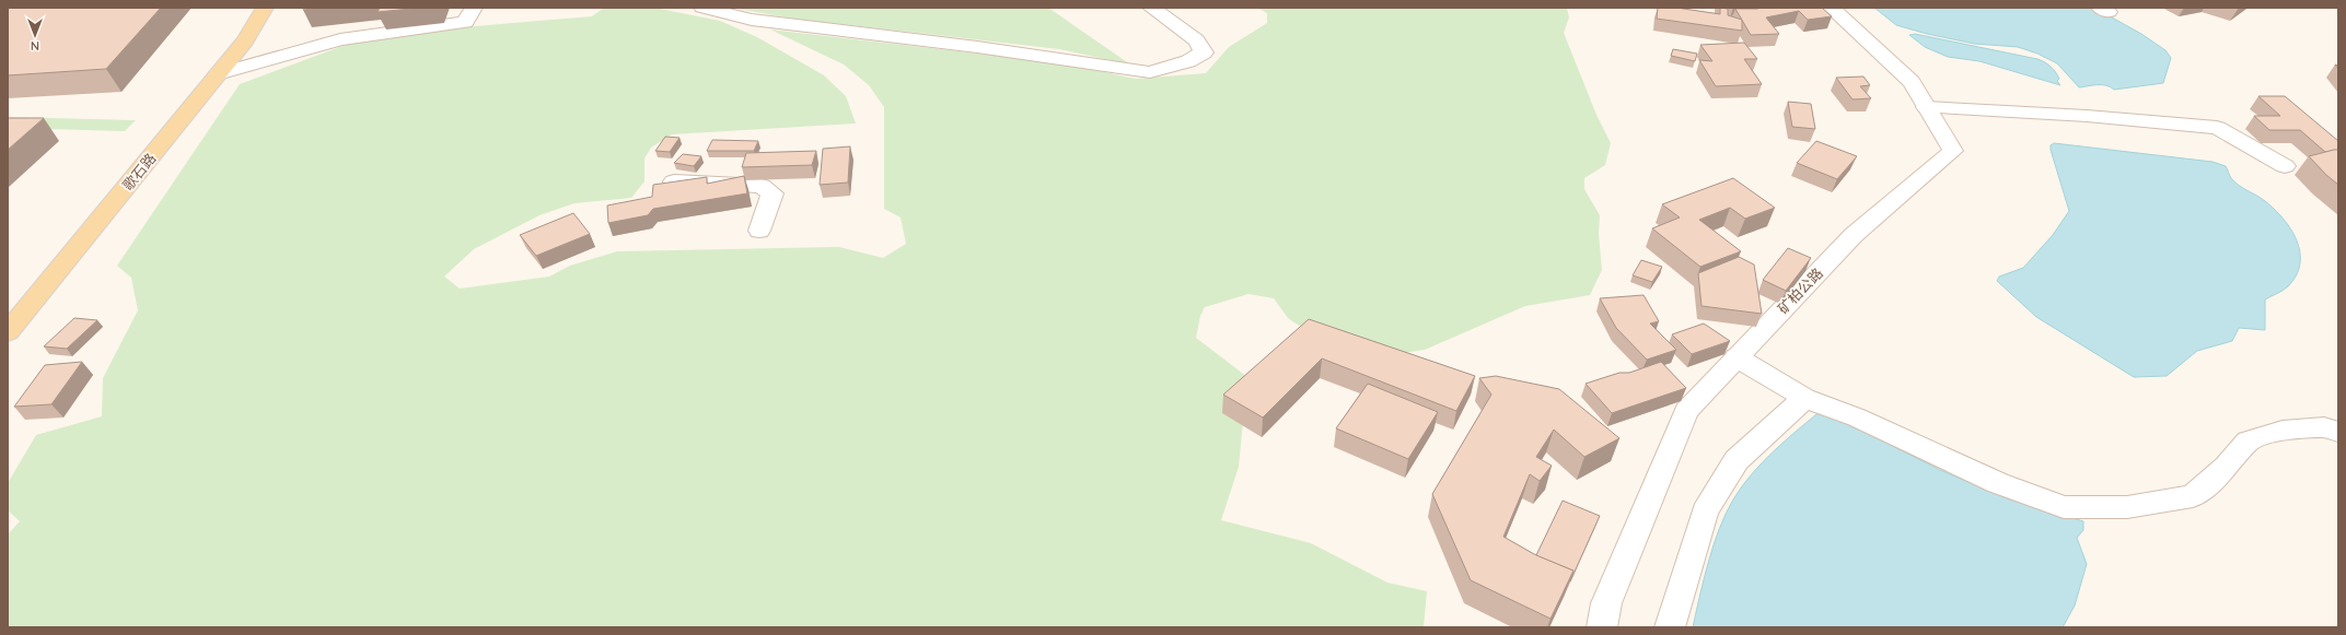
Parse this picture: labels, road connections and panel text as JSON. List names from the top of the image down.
{
  "streets": {
    "main road": ["歌石路"],
    "street": ["矿柏公路"]
  },
  "north": "bottom"
}
